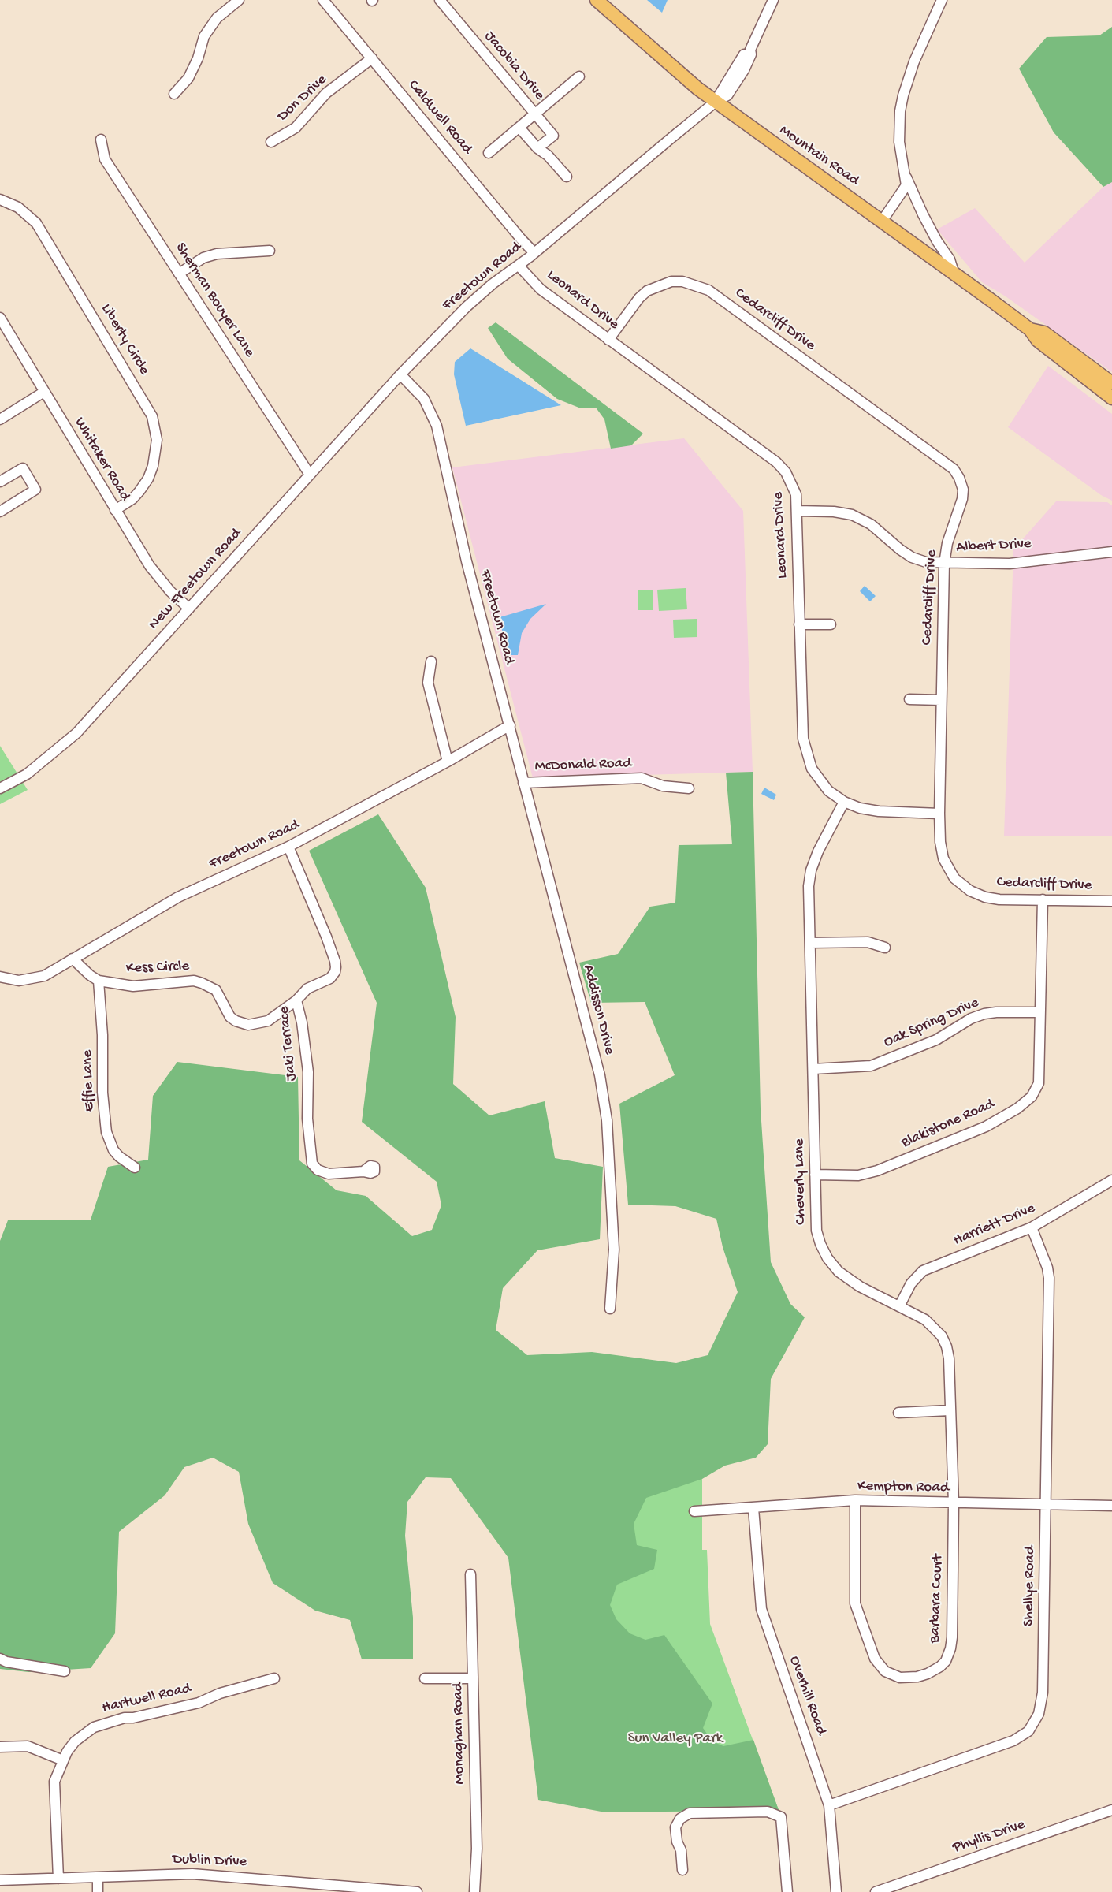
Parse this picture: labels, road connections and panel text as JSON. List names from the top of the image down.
{
  "streets": {
    "main road": ["Mountain Road"],
    "street": [
      "Jacobia Drive",
      "Don Drive",
      "Caldwell Road",
      "Freetown Road",
      "Sherman Bouyer Lane",
      "Leonard Drive",
      "Cedarcliff Drive",
      "Liberty Circle",
      "Whitaker Road",
      "Albert Drive",
      "New Freetown Road",
      "McDonald Road",
      "Kess Circle",
      "Addisson Drive",
      "Oak Spring Drive",
      "Jaki Terrace",
      "Effie Lane",
      "Blakistone Road",
      "Cheverly Lane",
      "Harriett Drive",
      "Kempton Road",
      "Shellye Road",
      "Barbara Court",
      "Overhill Road",
      "Hartwell Road",
      "Monaghan Road",
      "Phyllis Drive",
      "Dublin Drive"
    ]
  },
  "crossings": [
    ["Don Drive", "Caldwell Road"],
    ["Caldwell Road", "Freetown Road"],
    ["Mountain Road", "Freetown Road"],
    ["Freetown Road", "Leonard Drive"],
    ["Freetown Road", "New Freetown Road"],
    ["Freetown Road", "Kess Circle"],
    ["Freetown Road", "Addisson Drive"],
    ["Freetown Road", "Jaki Terrace"],
    ["Sherman Bouyer Lane", "New Freetown Road"],
    ["Leonard Drive", "Cedarcliff Drive"],
    ["Leonard Drive", "Albert Drive"],
    ["Leonard Drive", "Cheverly Lane"],
    ["Cedarcliff Drive", "Albert Drive"],
    ["Cedarcliff Drive", "Blakistone Road"],
    ["Liberty Circle", "Whitaker Road"],
    ["Whitaker Road", "New Freetown Road"],
    ["McDonald Road", "Addisson Drive"],
    ["Kess Circle", "Jaki Terrace"],
    ["Kess Circle", "Effie Lane"],
    ["Oak Spring Drive", "Blakistone Road"],
    ["Oak Spring Drive", "Cheverly Lane"],
    ["Blakistone Road", "Cheverly Lane"],
    ["Cheverly Lane", "Harriett Drive"],
    ["Cheverly Lane", "Kempton Road"],
    ["Cheverly Lane", "Barbara Court"],
    ["Harriett Drive", "Shellye Road"],
    ["Kempton Road", "Shellye Road"],
    ["Kempton Road", "Barbara Court"],
    ["Kempton Road", "Overhill Road"],
    ["Shellye Road", "Overhill Road"],
    ["Hartwell Road", "Dublin Drive"]
  ],
  "parks": ["Sun Valley Park"]
}
